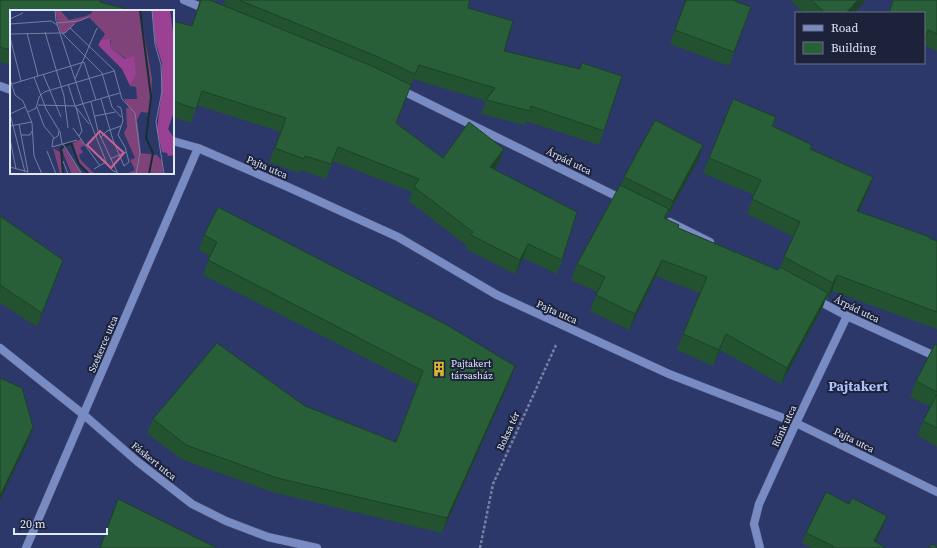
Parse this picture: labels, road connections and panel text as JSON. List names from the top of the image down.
{
  "streets": {
    "street": [
      "Árpád utca",
      "Pajta utca",
      "Szekerce utca",
      "Rönk utca",
      "Fáskert utca"
    ],
    "path": ["Boksa tér"]
  },
  "crossings": [
    ["Árpád utca", "Rönk utca"],
    ["Pajta utca", "Szekerce utca"],
    ["Pajta utca", "Rönk utca"],
    ["Pajta utca", "Boksa tér"],
    ["Szekerce utca", "Fáskert utca"]
  ],
  "districts": ["Pajtakert"],
  "places": {
    "building": ["Pajtakert társasház"]
  },
  "legend": ["Road", "Building"],
  "scale_bar": "20 m"
}
